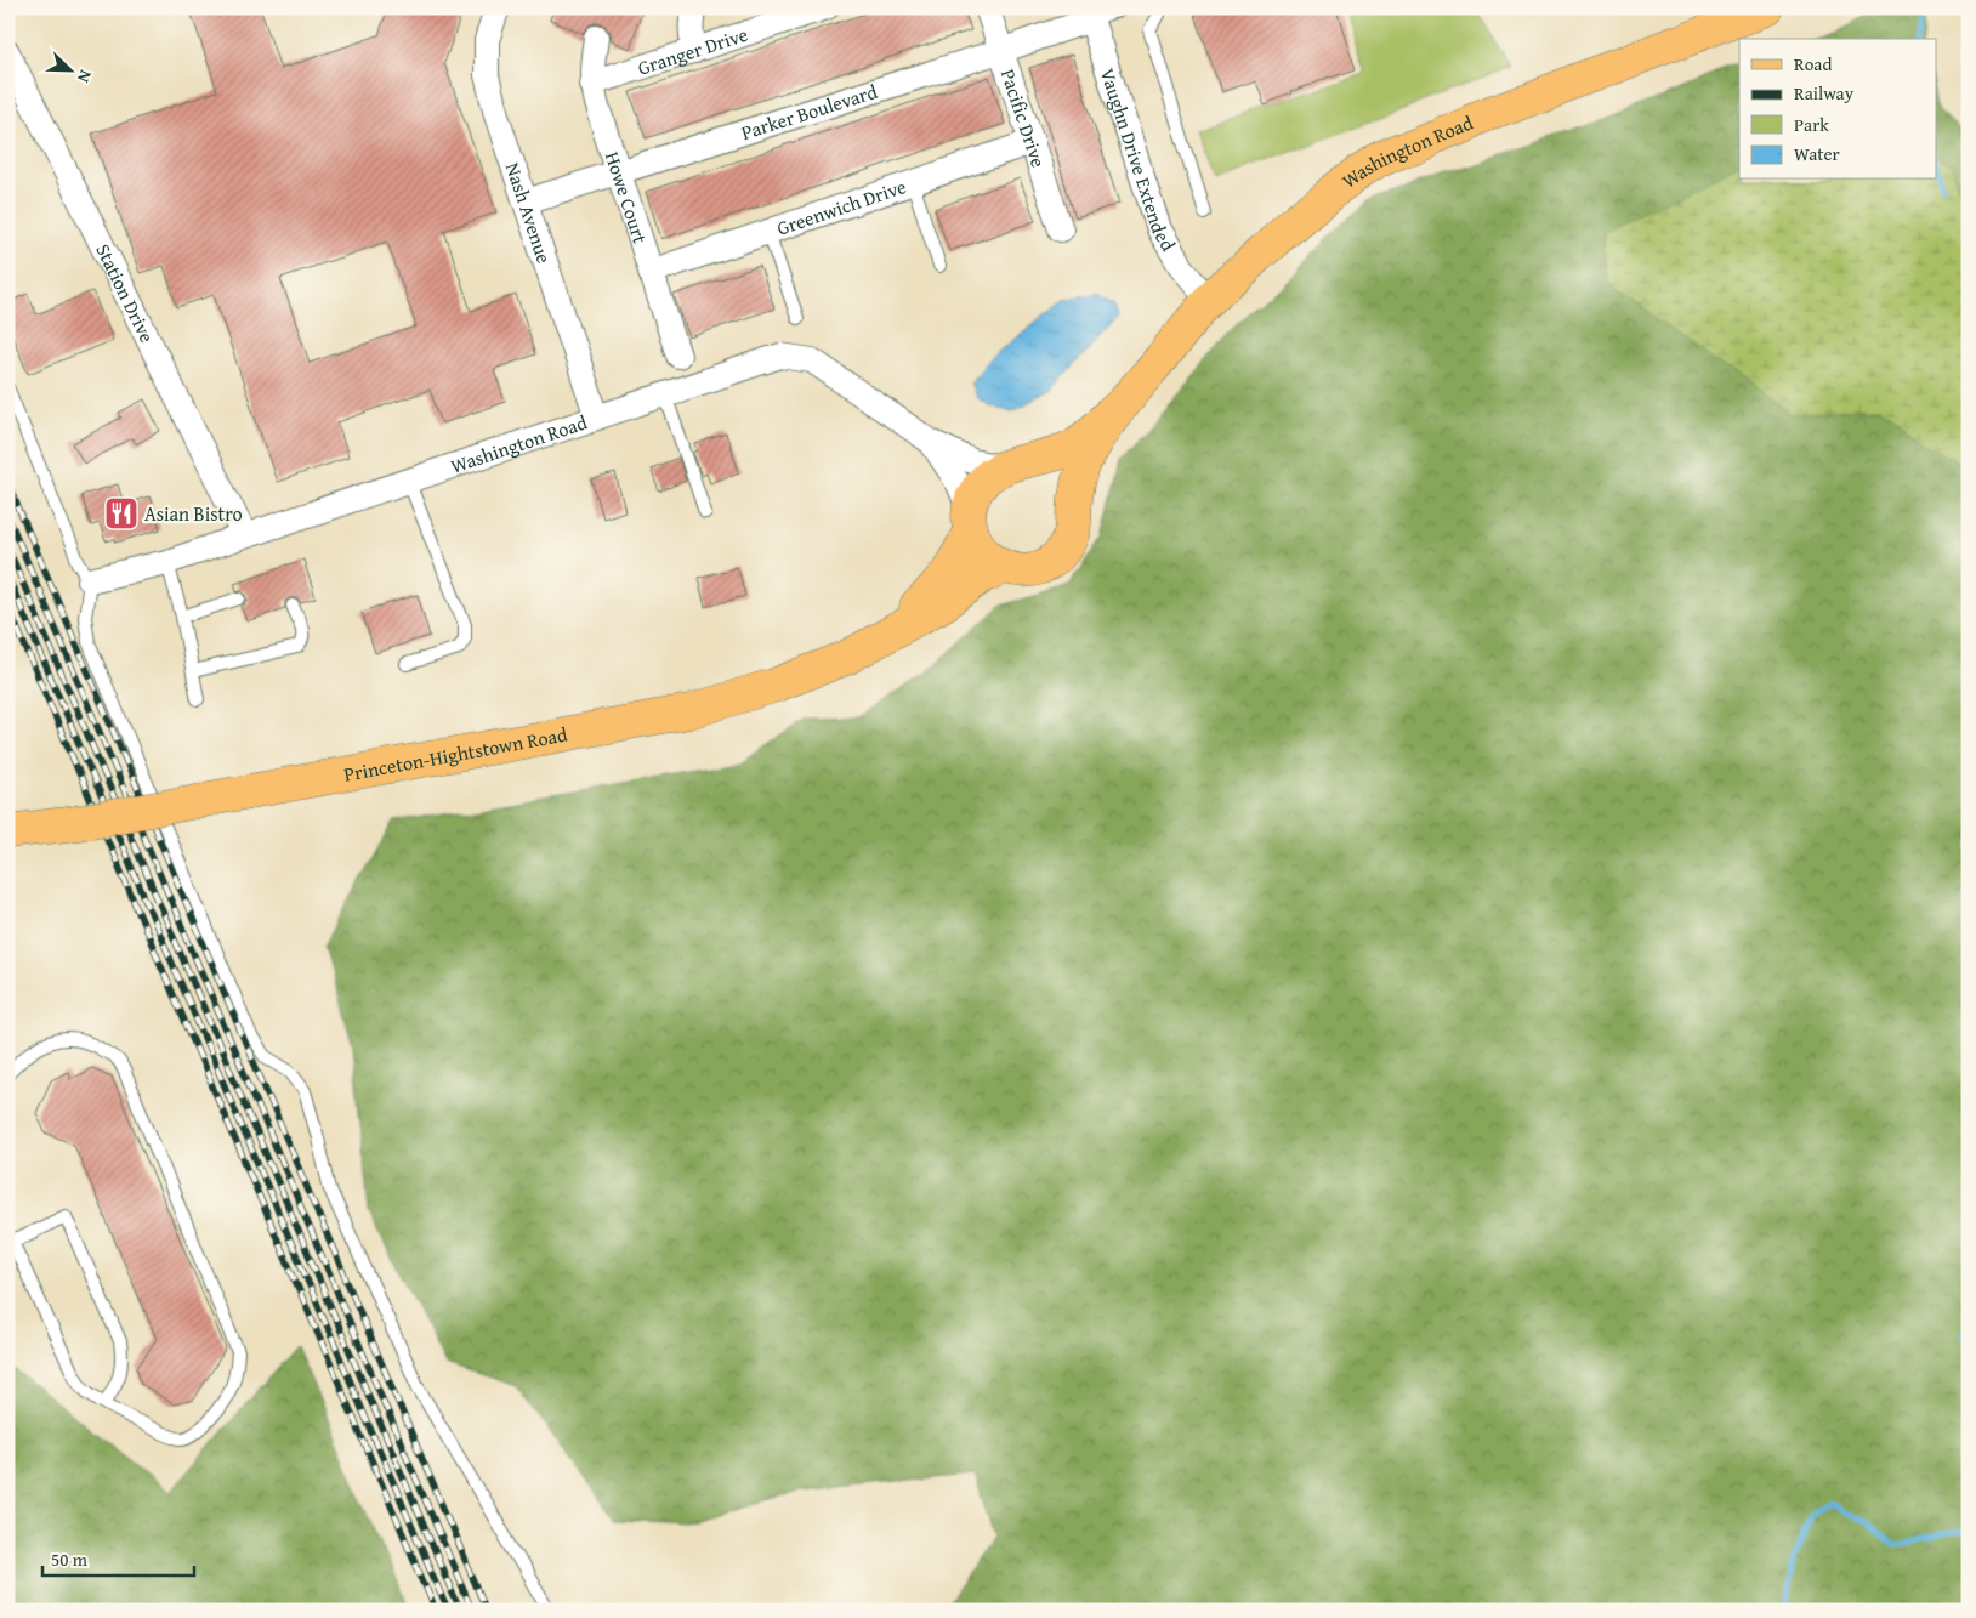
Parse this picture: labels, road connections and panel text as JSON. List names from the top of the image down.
{
  "streets": {
    "main road": ["Washington Road", "Princeton-Hightstown Road"],
    "street": [
      "Granger Drive",
      "Parker Boulevard",
      "Pacific Drive",
      "Vaughn Drive Extended",
      "Howe Court",
      "Greenwich Drive",
      "Nash Avenue",
      "Station Drive"
    ]
  },
  "crossings": [
    ["Granger Drive", "Howe Court"],
    ["Parker Boulevard", "Pacific Drive"],
    ["Parker Boulevard", "Vaughn Drive Extended"],
    ["Parker Boulevard", "Howe Court"],
    ["Parker Boulevard", "Nash Avenue"],
    ["Pacific Drive", "Greenwich Drive"],
    ["Washington Road", "Vaughn Drive Extended"],
    ["Washington Road", "Nash Avenue"],
    ["Washington Road", "Station Drive"],
    ["Washington Road", "Princeton-Hightstown Road"],
    ["Howe Court", "Greenwich Drive"]
  ],
  "places": {
    "restaurant": ["Asian Bistro"]
  },
  "legend": [
    "Road",
    "Railway",
    "Park",
    "Water"
  ],
  "scale_bar": "50 m",
  "north": "bottom right"
}
